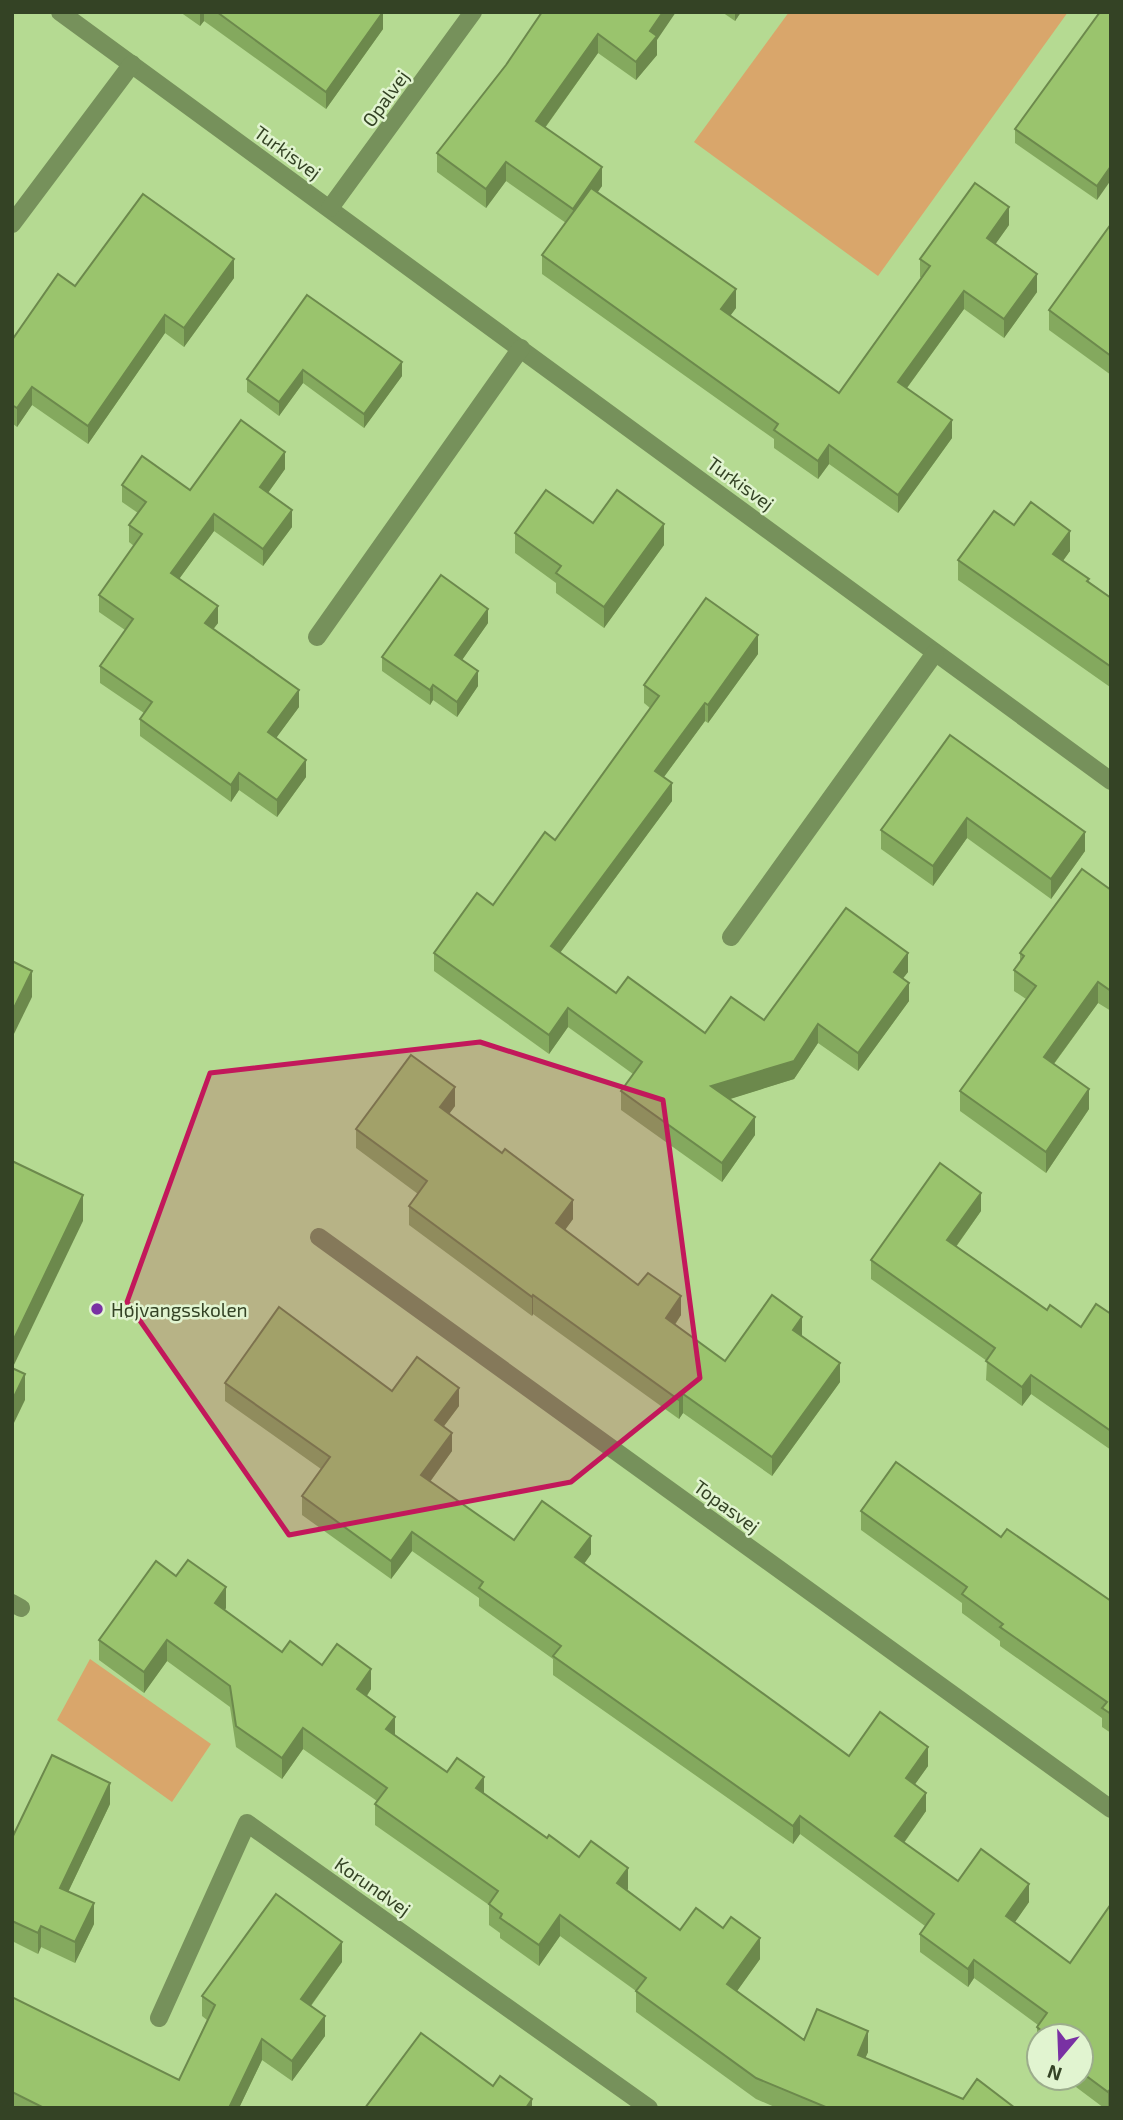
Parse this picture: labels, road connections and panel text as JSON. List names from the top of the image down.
{
  "streets": {
    "street": [
      "Opalvej",
      "Turkisvej",
      "Topasvej",
      "Korundvej"
    ]
  },
  "crossings": [
    ["Opalvej", "Turkisvej"]
  ],
  "places": ["Højvangsskolen"],
  "north": "bottom"
}
